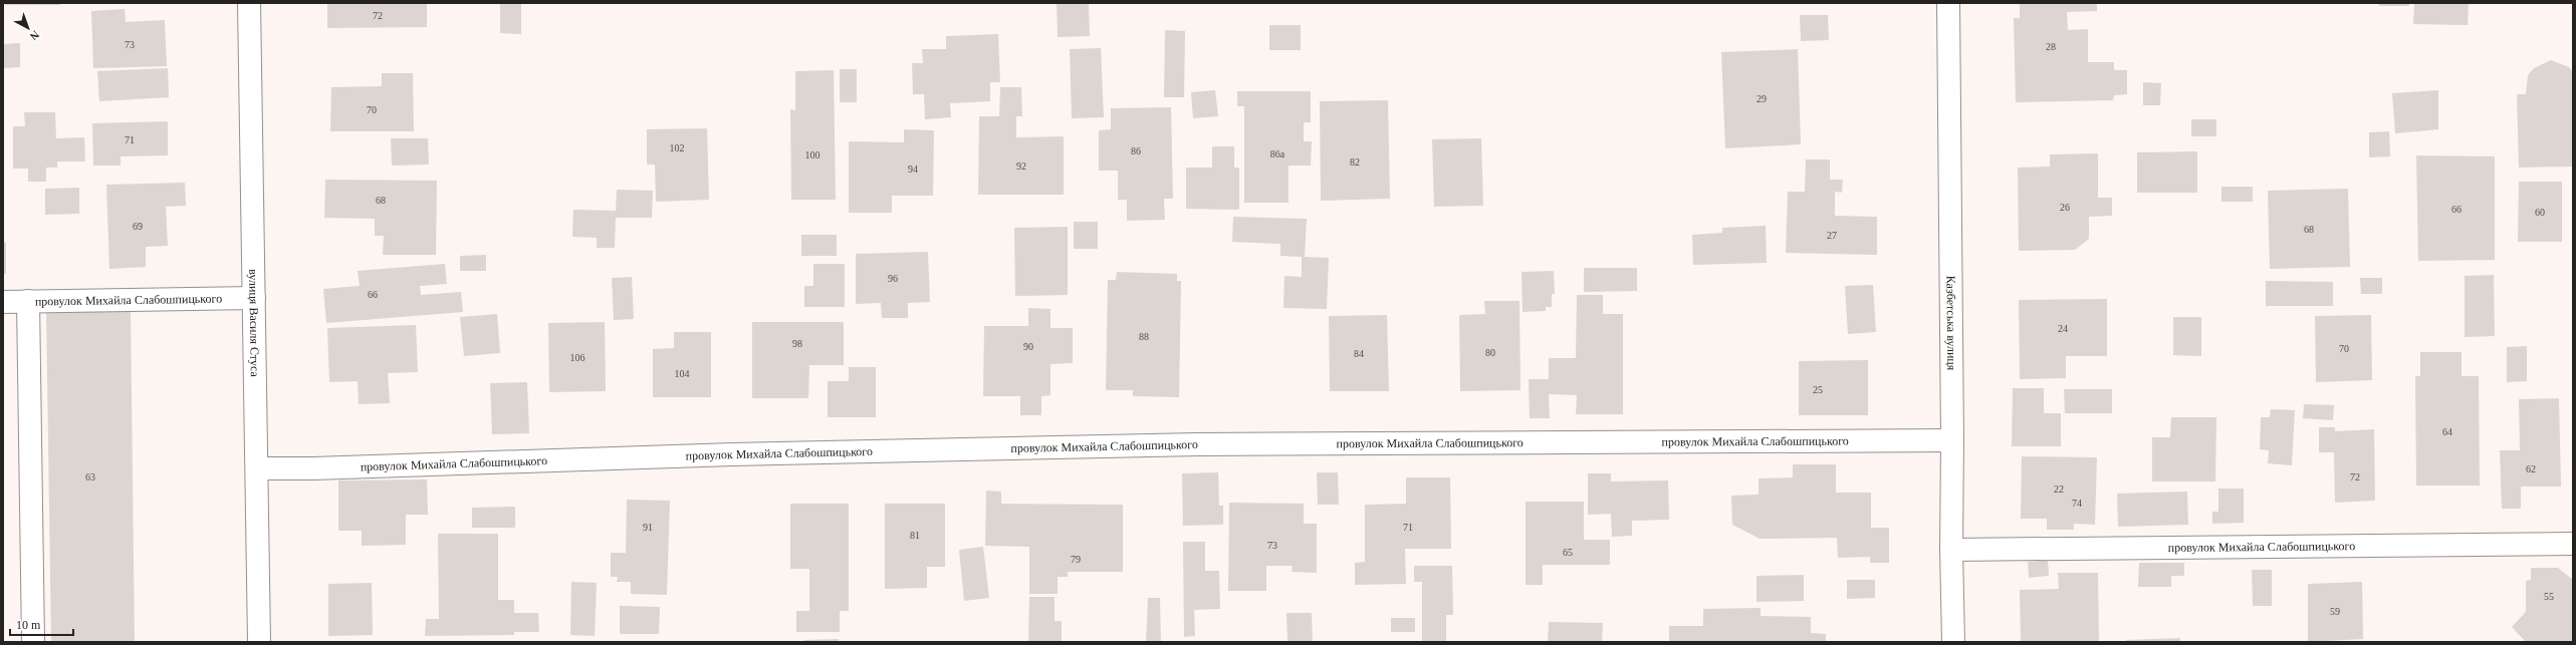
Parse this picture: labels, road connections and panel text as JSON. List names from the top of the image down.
{
  "streets": {
    "street": ["провулок Михайла Слабошпицького", "вулиця Василя Стуса", "Казбетська вулиця"]
  },
  "crossings": [
    ["провулок Михайла Слабошпицького", "вулиця Василя Стуса"],
    ["провулок Михайла Слабошпицького", "Казбетська вулиця"]
  ],
  "house_numbers": [
    "72",
    "73",
    "28",
    "29",
    "70",
    "71",
    "102",
    "86",
    "86а",
    "100",
    "82",
    "92",
    "94",
    "68",
    "26",
    "66",
    "60",
    "69",
    "68",
    "27",
    "96",
    "66",
    "24",
    "88",
    "98",
    "90",
    "70",
    "80",
    "84",
    "106",
    "104",
    "25",
    "64",
    "62",
    "63",
    "72",
    "22",
    "74",
    "91",
    "71",
    "81",
    "73",
    "65",
    "79",
    "55",
    "59"
  ],
  "scale_bar": "10 m",
  "north": "bottom right"
}
